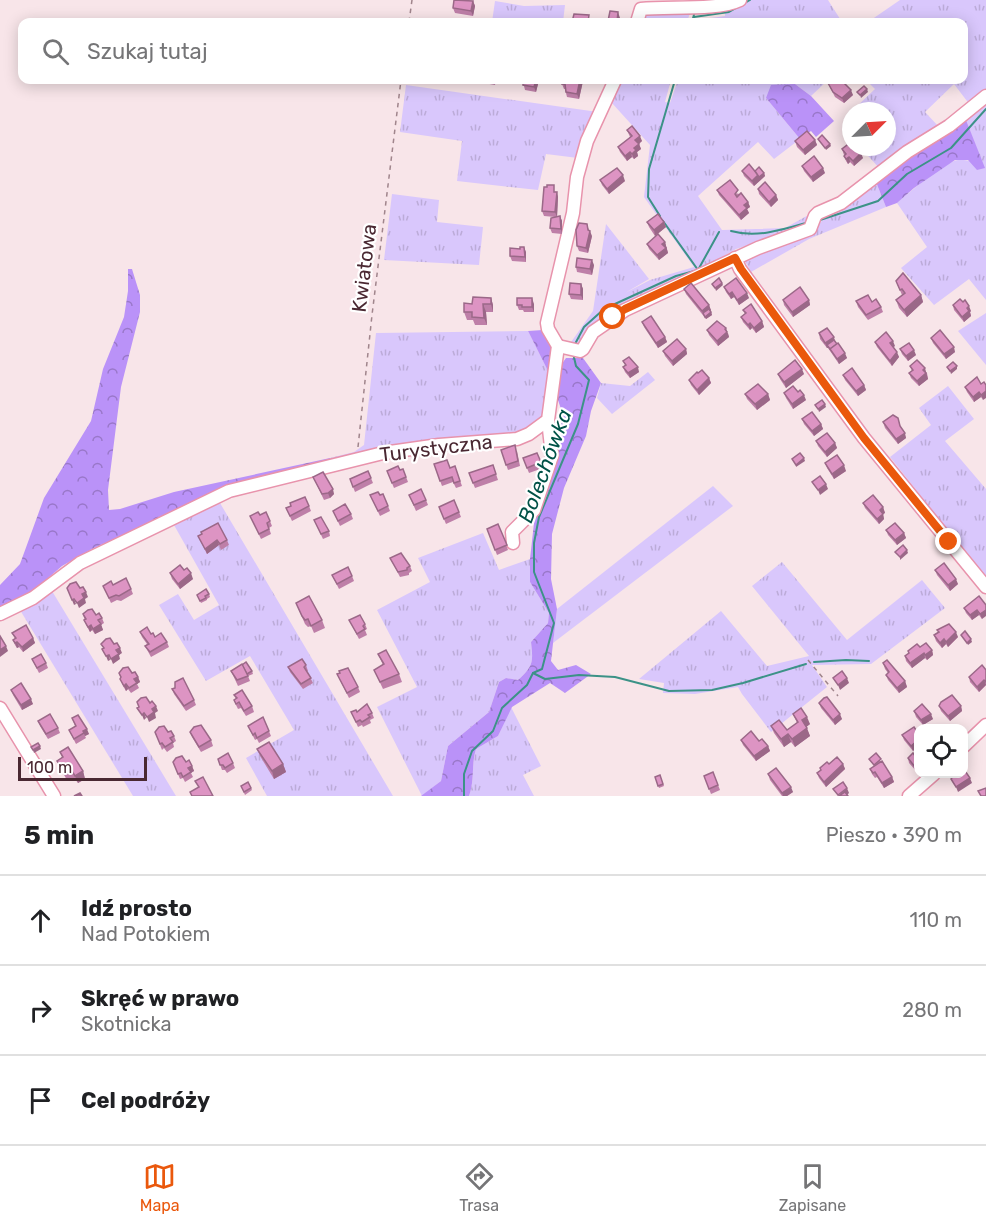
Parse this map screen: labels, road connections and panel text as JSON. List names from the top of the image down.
{
  "streets": {
    "street": ["Turystyczna"],
    "path": ["Kwiatowa"]
  },
  "crossings": [
    ["Kwiatowa", "Turystyczna"]
  ],
  "water": ["Bolechówka"],
  "scale_bar": "100 m",
  "north": "top right",
  "page": {
    "search": "Szukaj tutaj",
    "scale": "100 m",
    "heading": ["5 min", "Pieszo · 390 m"],
    "list": [
      ["Idź prosto", "Nad Potokiem", "110 m"],
      ["Skręć w prawo", "Skotnicka", "280 m"],
      "Cel podróży"
    ],
    "nav": ["Mapa", "Trasa", "Zapisane"]
  }
}
